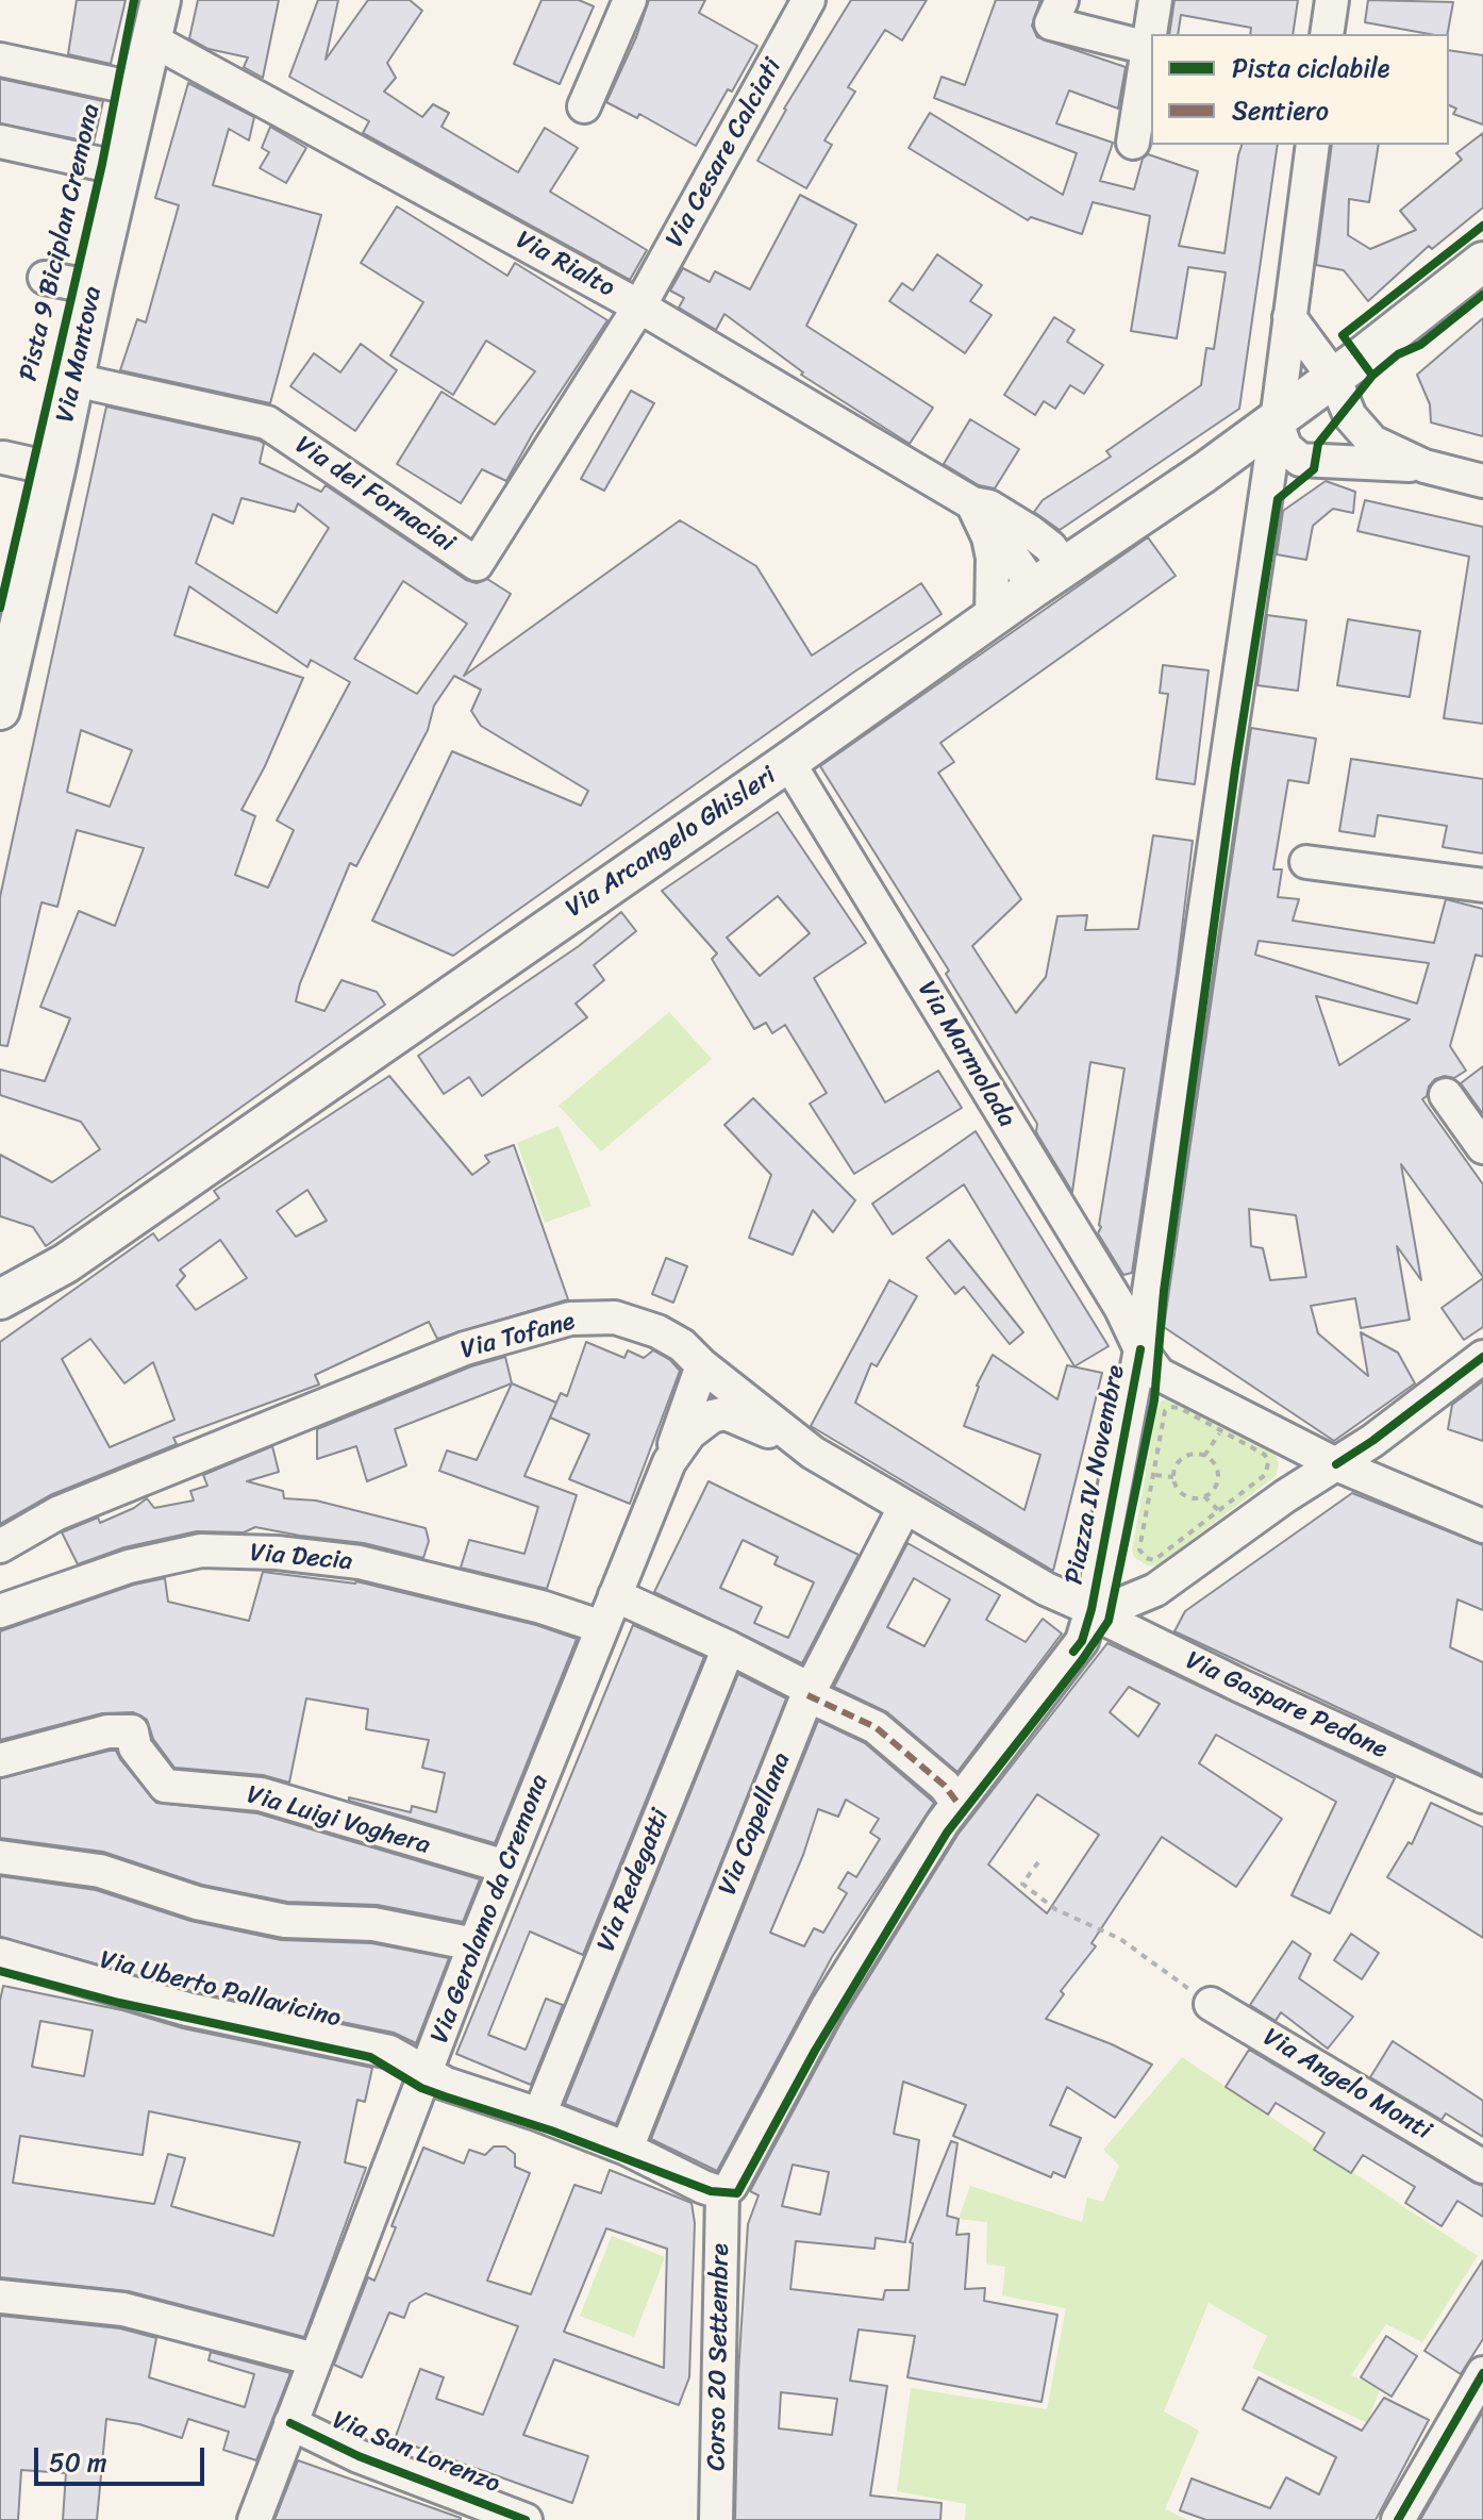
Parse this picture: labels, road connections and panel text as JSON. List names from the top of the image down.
{
  "streets": {
    "main road": ["Via Mantova", "Via Arcangelo Ghisleri"],
    "street": [
      "Via Cesare Calciati",
      "Via Rialto",
      "Via dei Fornaciai",
      "Via Marmolada",
      "Via Tofane",
      "Piazza IV Novembre",
      "Via Decia",
      "Via Gaspare Pedone",
      "Via Luigi Voghera",
      "Via Capellana",
      "Via Redegatti",
      "Via Gerolamo da Cremona",
      "Via Uberto Pallavicino",
      "Via Angelo Monti",
      "Corso 20 Settembre",
      "Via San Lorenzo"
    ],
    "cycle path": ["Pista 9 Biciplan Cremona"]
  },
  "crossings": [
    ["Via Cesare Calciati", "Via Rialto"],
    ["Via Cesare Calciati", "Via dei Fornaciai"],
    ["Via Rialto", "Via Mantova"],
    ["Via Rialto", "Via dei Fornaciai"],
    ["Via Rialto", "Via Arcangelo Ghisleri"],
    ["Via Mantova", "Via dei Fornaciai"],
    ["Via Arcangelo Ghisleri", "Via Marmolada"],
    ["Via Marmolada", "Piazza IV Novembre"],
    ["Via Tofane", "Piazza IV Novembre"],
    ["Via Tofane", "Via Gaspare Pedone"],
    ["Via Tofane", "Via Capellana"],
    ["Via Tofane", "Via Gerolamo da Cremona"],
    ["Piazza IV Novembre", "Via Gaspare Pedone"],
    ["Via Decia", "Via Gerolamo da Cremona"],
    ["Via Luigi Voghera", "Via Gerolamo da Cremona"],
    ["Via Capellana", "Via Uberto Pallavicino"],
    ["Via Redegatti", "Via Uberto Pallavicino"],
    ["Via Gerolamo da Cremona", "Via Uberto Pallavicino"],
    ["Via Gerolamo da Cremona", "Via San Lorenzo"],
    ["Via Uberto Pallavicino", "Corso 20 Settembre"]
  ],
  "legend": ["Pista ciclabile", "Sentiero"],
  "scale_bar": "50 m"
}
